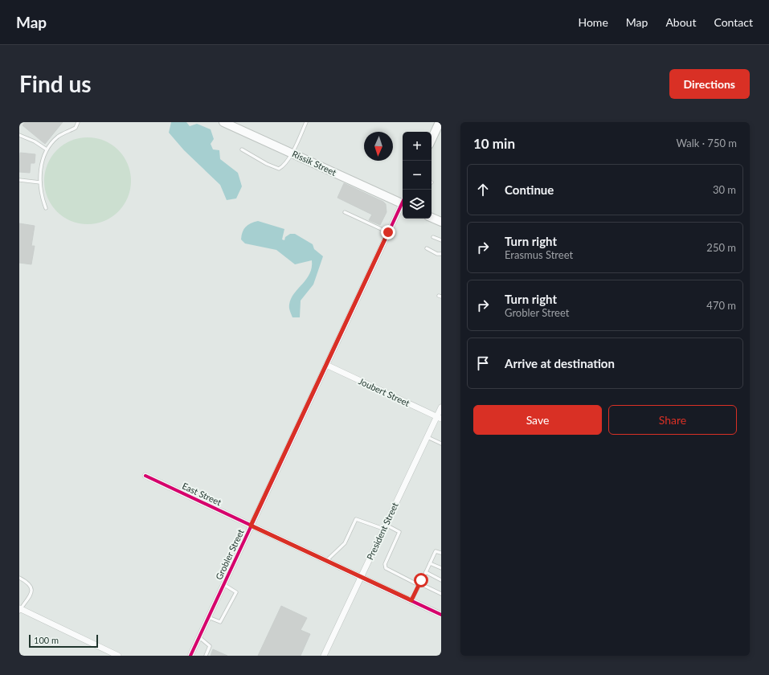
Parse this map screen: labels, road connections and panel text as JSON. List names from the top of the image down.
{
  "streets": {
    "main road": ["Rissik Street"],
    "street": [
      "Joubert Street",
      "East Street",
      "President Street",
      "Grobler Street"
    ]
  },
  "crossings": [
    ["Joubert Street", "President Street"],
    ["Joubert Street", "Grobler Street"],
    ["East Street", "President Street"],
    ["East Street", "Grobler Street"]
  ],
  "scale_bar": "100 m",
  "north": "bottom",
  "page": {
    "header": "Map",
    "nav": [
      "Home",
      "Map",
      "About",
      "Contact"
    ],
    "buttons": [
      "Directions",
      ["Save", "Share"]
    ],
    "title": "Find us",
    "heading": ["10 min", "Walk · 750 m"],
    "map_buttons": ["+", "−"],
    "list": [
      ["Continue", "30 m"],
      ["Turn right", "Erasmus Street", "250 m"],
      ["Turn right", "Grobler Street", "470 m"],
      "Arrive at destination"
    ],
    "scale": "100 m"
  }
}
